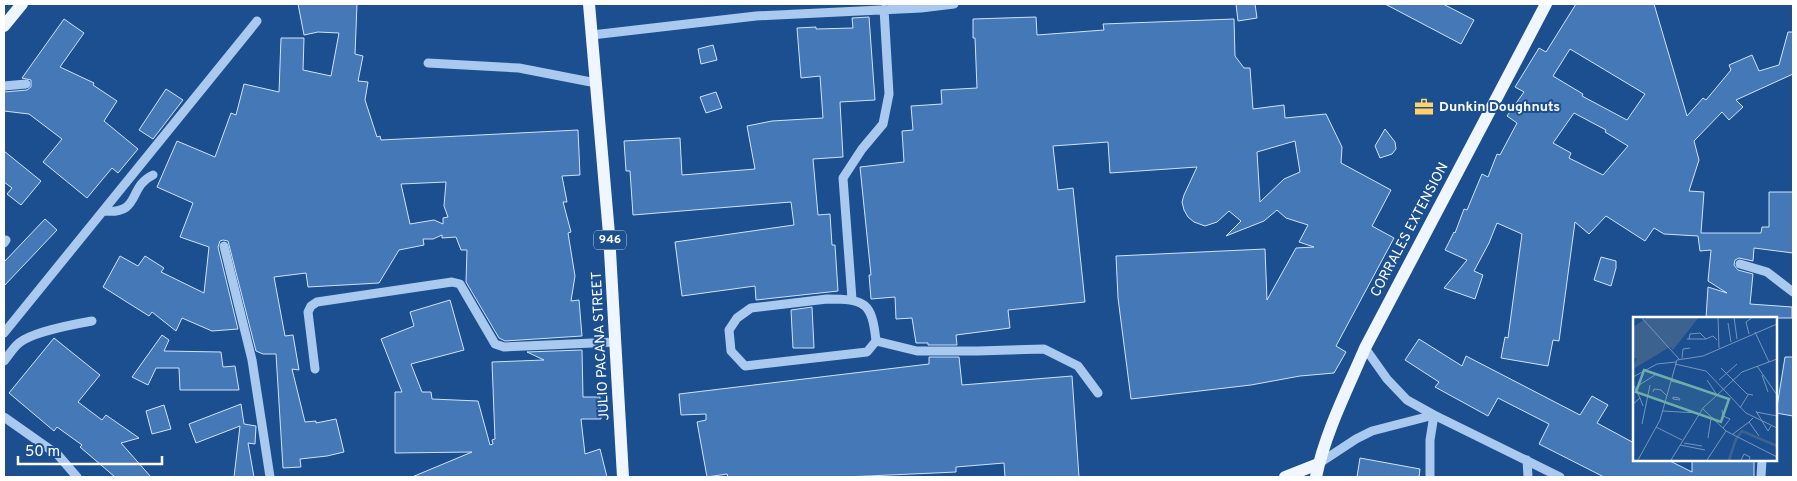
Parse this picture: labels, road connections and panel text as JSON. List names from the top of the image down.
{
  "streets": {
    "main road": ["CORRALES EXTENSION", "946", "JULIO PACANA STREET"]
  },
  "places": {
    "office": ["Dunkin Doughnuts"]
  },
  "scale_bar": "50 m"
}
